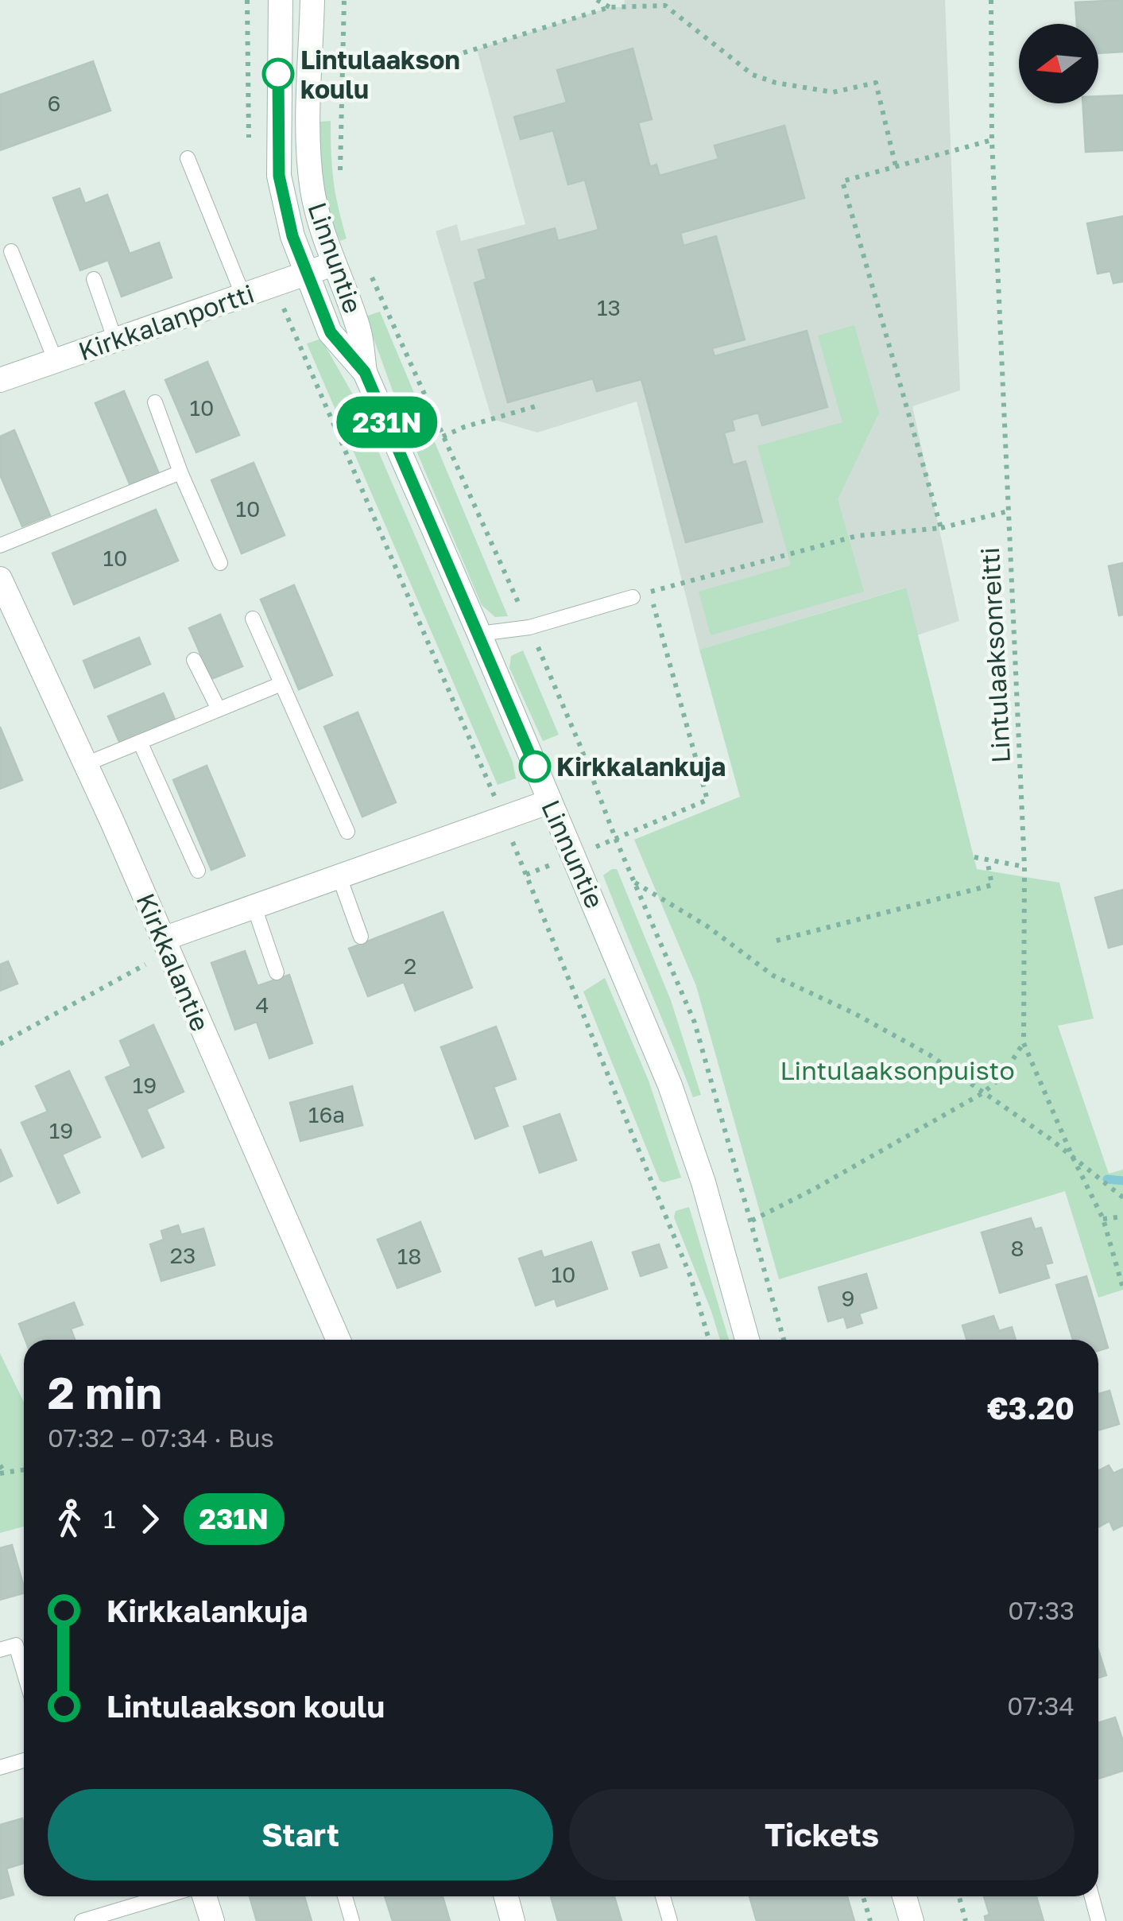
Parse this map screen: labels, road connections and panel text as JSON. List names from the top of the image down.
{
  "streets": {
    "street": ["Linnuntie", "Kirkkalanportti", "Kirkkalantie"],
    "path": ["Lintulaaksonreitti"]
  },
  "crossings": [
    ["Linnuntie", "Kirkkalanportti"]
  ],
  "parks": ["Lintulaaksonpuisto"],
  "places": ["Lintulaakson koulu", "Kirkkalankuja"],
  "lines": ["bus line 231N"],
  "house_numbers": [
    "6",
    "13",
    "10",
    "10",
    "10",
    "2",
    "4",
    "19",
    "16a",
    "19",
    "8",
    "23",
    "18",
    "10",
    "9"
  ],
  "north": "left",
  "page": {
    "on_map": "231N",
    "heading": ["2 min", "07:32 – 07:34 · Bus", "€3.20"],
    "legs": ["1", "231N"],
    "list": [
      {
        "name": "Kirkkalankuja",
        "value": "07:33"
      },
      {
        "name": "Lintulaakson koulu",
        "value": "07:34"
      }
    ],
    "buttons": ["Start", "Tickets"]
  }
}
